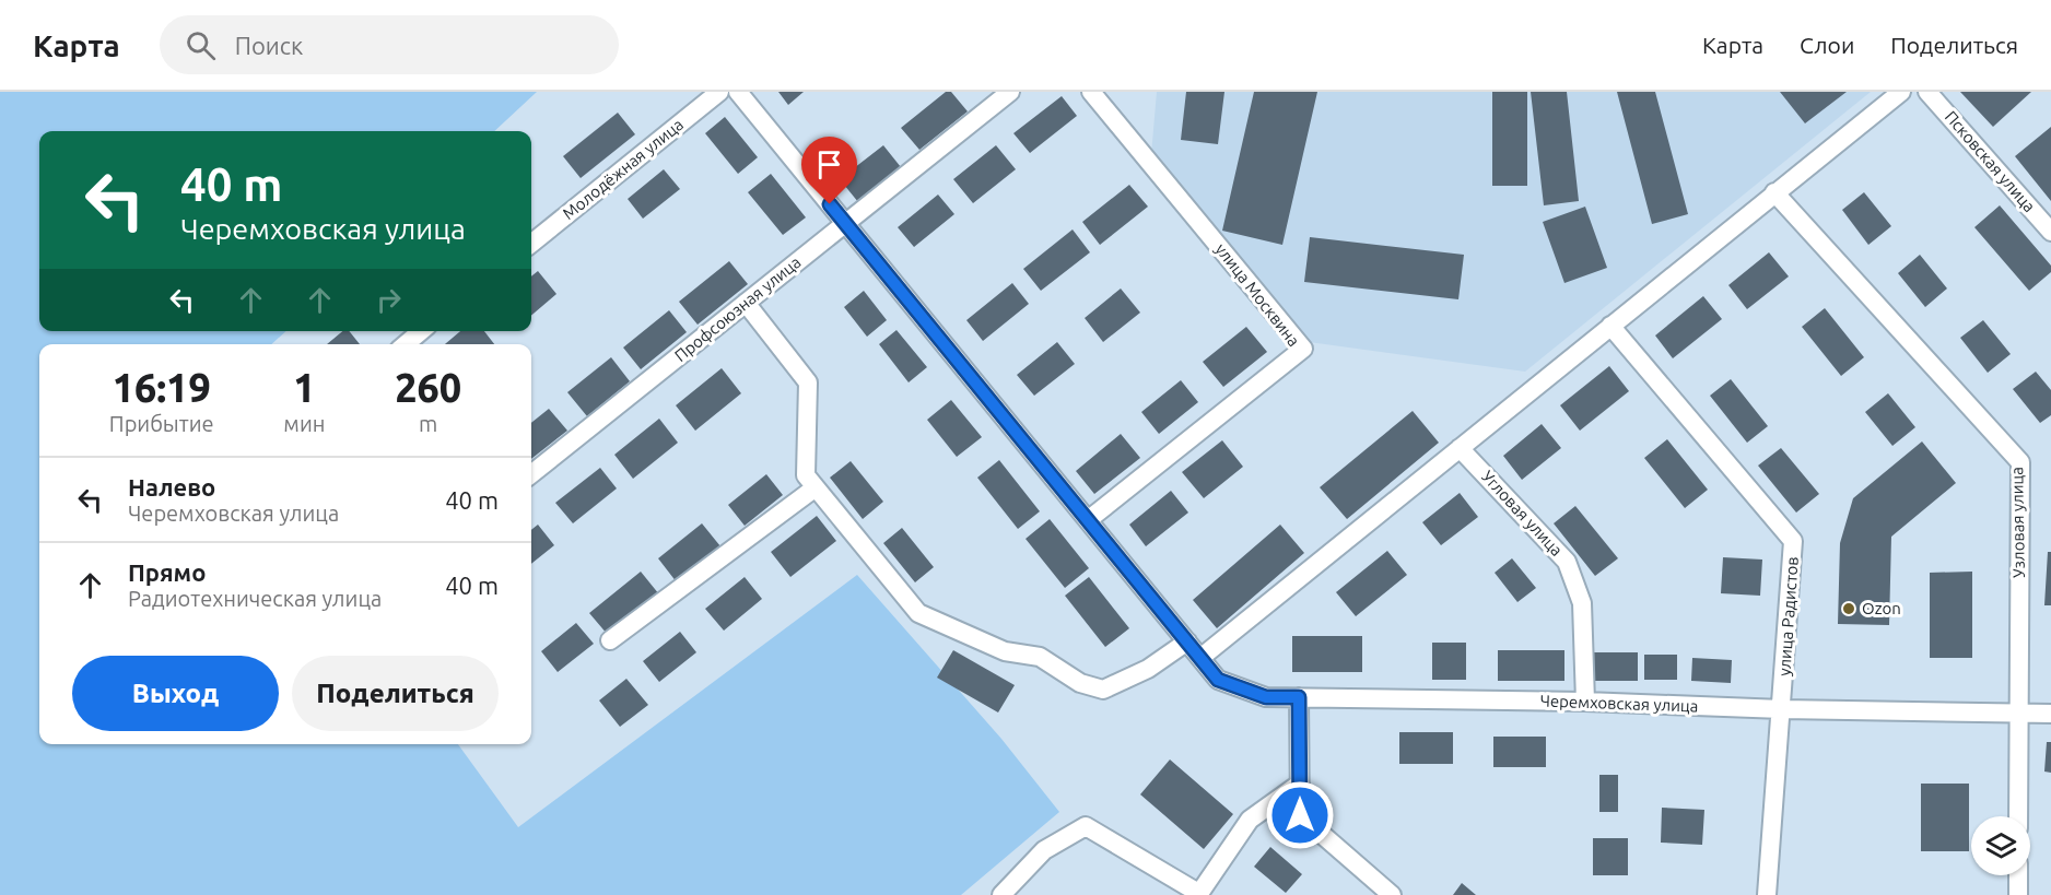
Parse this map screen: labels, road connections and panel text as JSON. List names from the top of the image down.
{
  "streets": {
    "street": [
      "Псковская улица",
      "Молодёжная улица",
      "улица Москвина",
      "Профсоюзная улица",
      "Угловая улица",
      "Узловая улица",
      "улица Радистов",
      "Черемховская улица"
    ]
  },
  "crossings": [
    ["улица Москвина", "Черемховская улица"],
    ["Профсоюзная улица", "Черемховская улица"],
    ["Угловая улица", "Черемховская улица"],
    ["Узловая улица", "Черемховская улица"],
    ["улица Радистов", "Черемховская улица"]
  ],
  "places": ["Ozon"],
  "page": {
    "header": "Карта",
    "search": "Поиск",
    "nav": ["Карта", "Слои", "Поделиться"],
    "turn": ["40 m", "Черемховская улица"],
    "eta": [
      "16:19",
      "Прибытие",
      "1",
      "мин",
      "260",
      "m"
    ],
    "list": [
      {
        "name": "Налево",
        "note": "Черемховская улица",
        "value": "40 m"
      },
      {
        "name": "Прямо",
        "note": "Радиотехническая улица",
        "value": "40 m"
      }
    ],
    "buttons": ["Выход", "Поделиться"]
  }
}
